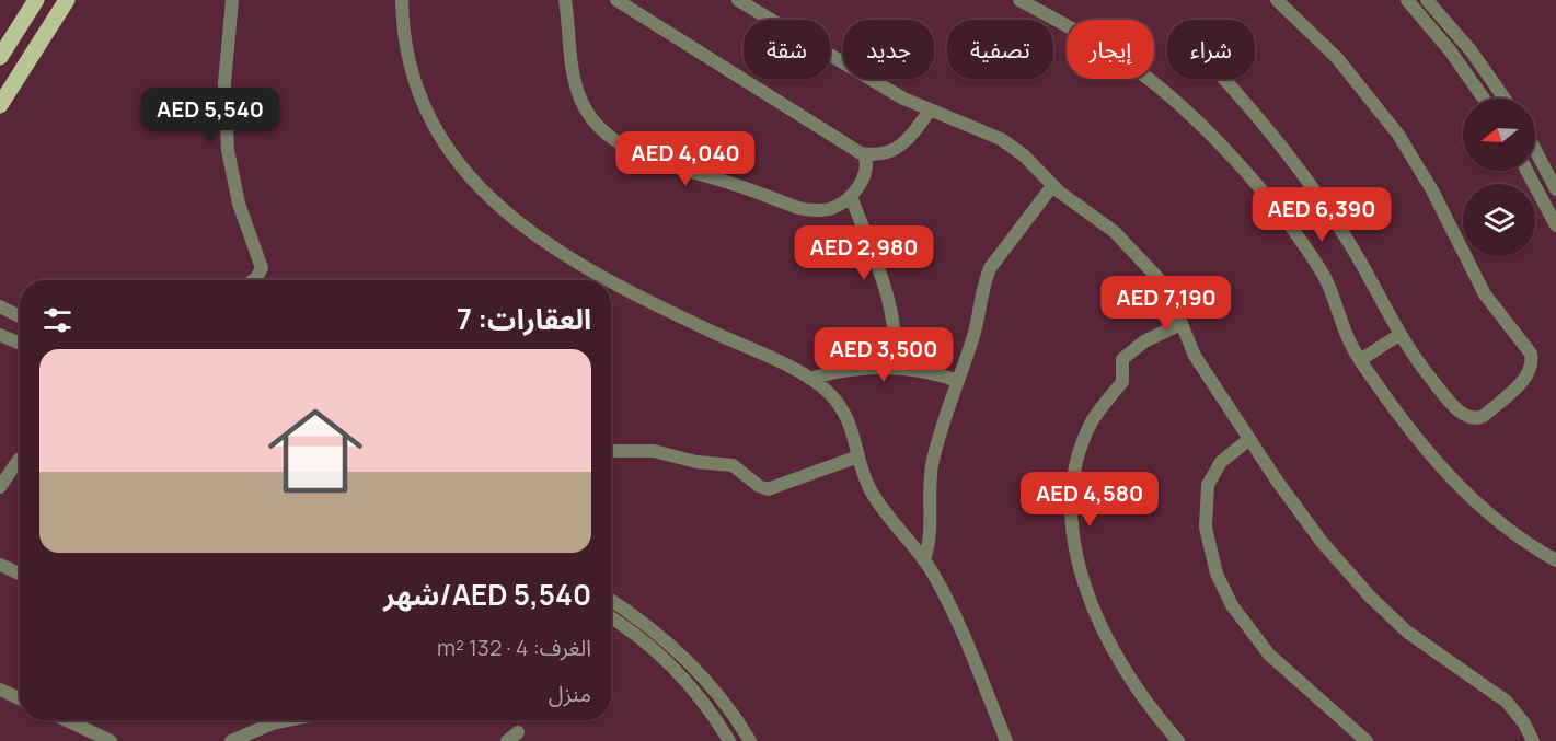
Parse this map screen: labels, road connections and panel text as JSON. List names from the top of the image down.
{
  "north": "left",
  "page": {
    "chip": [
      "شراء",
      "إيجار",
      "تصفية",
      "جديد",
      "شقة"
    ],
    "price": [
      "AED 5,540",
      "AED 4,040",
      "AED 6,390",
      "AED 2,980",
      "AED 7,190",
      "AED 3,500",
      "AED 4,580"
    ],
    "heading": "العقارات: 7",
    "list": [
      {
        "name": "AED 5,540/شهر",
        "note": "الغرف: 4 · 132 m² · منزل"
      }
    ]
  }
}
